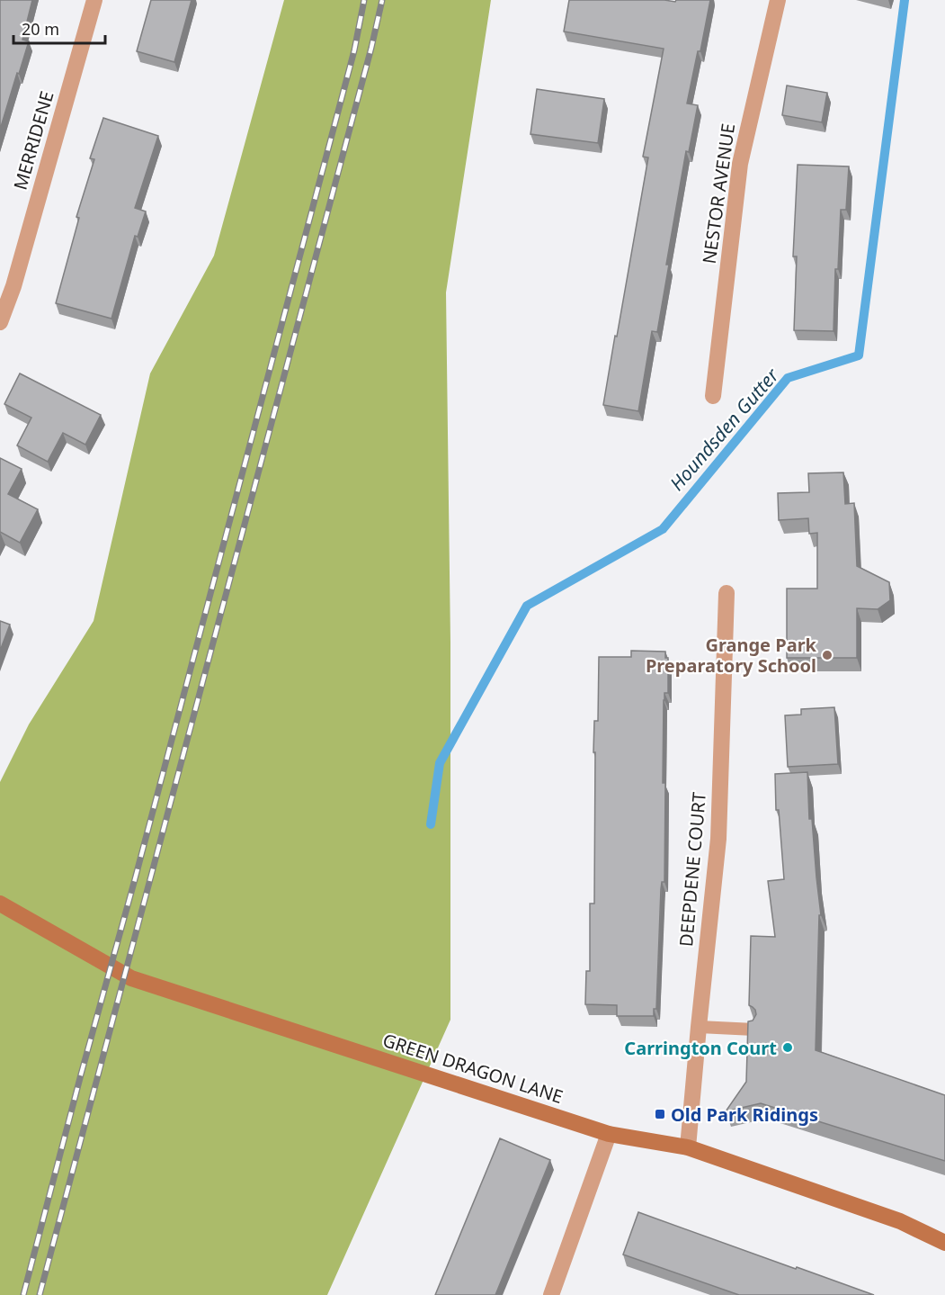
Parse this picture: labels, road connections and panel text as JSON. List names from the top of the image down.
{
  "streets": {
    "street": [
      "MERRIDENE",
      "NESTOR AVENUE",
      "DEEPDENE COURT",
      "GREEN DRAGON LANE"
    ]
  },
  "crossings": [
    ["DEEPDENE COURT", "GREEN DRAGON LANE"]
  ],
  "water": ["Houndsden Gutter"],
  "places": {
    "other": ["Grange Park Preparatory School", "Carrington Court"],
    "transit": ["Old Park Ridings"]
  },
  "scale_bar": "20 m"
}
